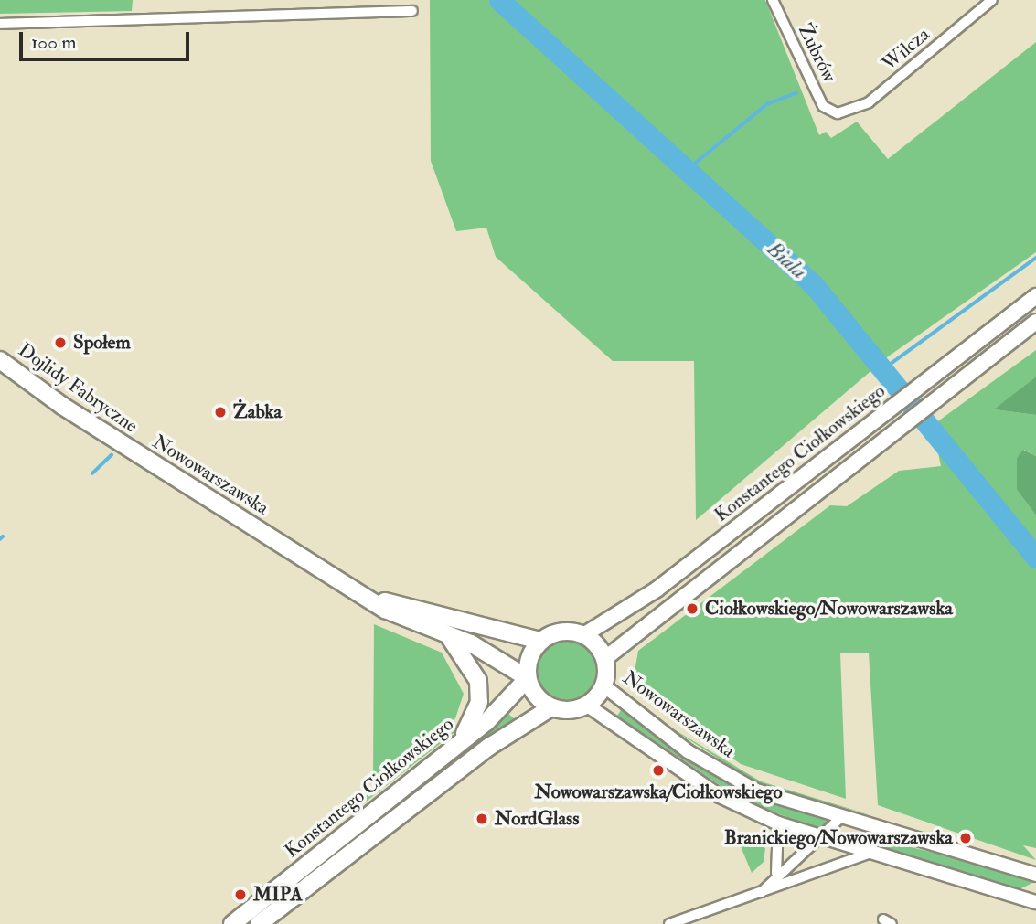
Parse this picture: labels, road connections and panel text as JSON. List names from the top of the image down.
{
  "streets": {
    "highway": ["Dojlidy Fabryczne", "Konstantego Ciołkowskiego", "Nowowarszawska"],
    "street": ["Wilcza", "Żubrów"]
  },
  "crossings": [
    ["Wilcza", "Żubrów"],
    ["Dojlidy Fabryczne", "Nowowarszawska"],
    ["Konstantego Ciołkowskiego", "Nowowarszawska"]
  ],
  "water": ["Biala"],
  "places": [
    "Społem",
    "Żabka",
    "Ciołkowskiego/Nowowarszawska",
    "Nowowarszawska/Ciołkowskiego",
    "NordGlass",
    "Branickiego/Nowowarszawska",
    "MIPA"
  ],
  "scale_bar": "100 m"
}
